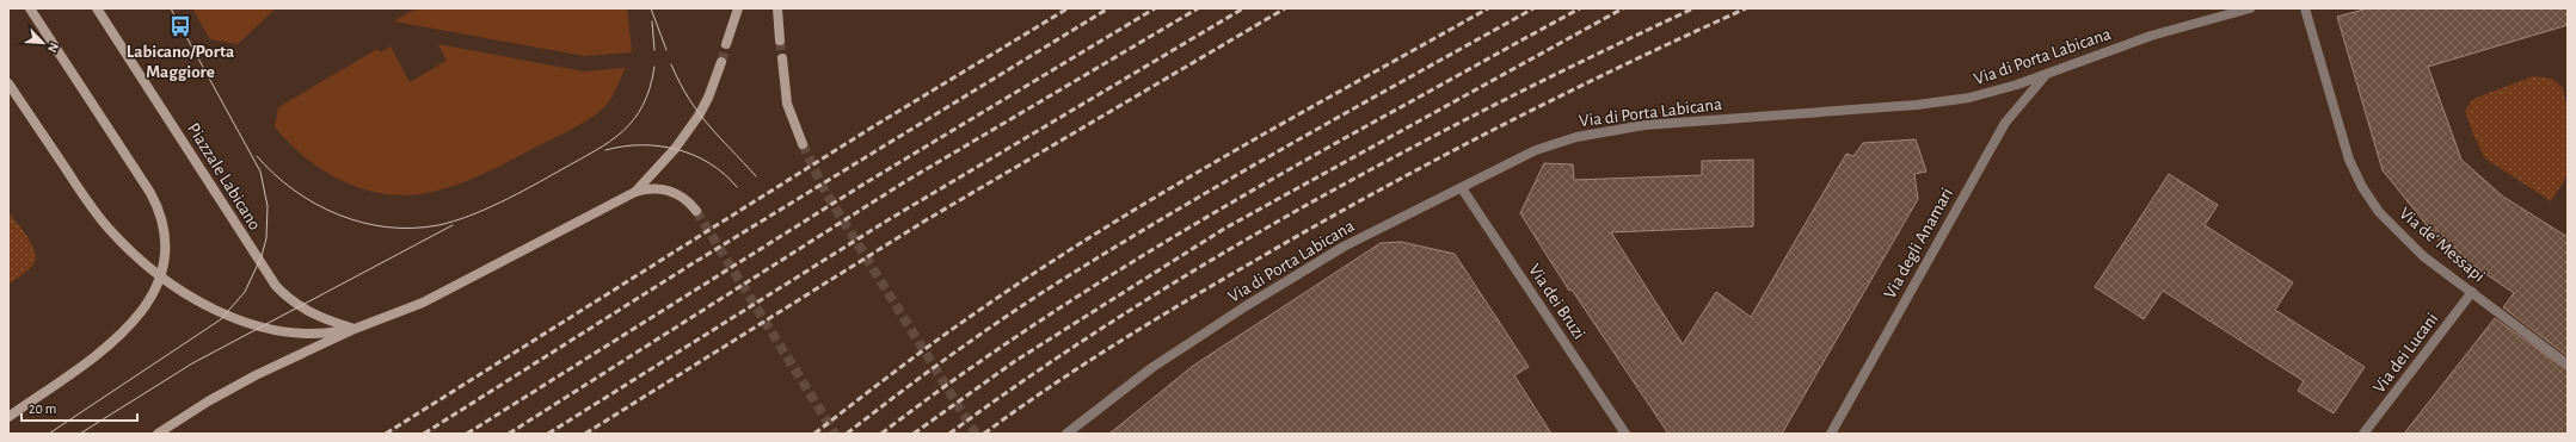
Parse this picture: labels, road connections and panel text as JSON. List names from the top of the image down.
{
  "streets": {
    "main road": ["Piazzale Labicano"],
    "street": [
      "Via di Porta Labicana",
      "Via degli Anamari",
      "Via de' Messapi",
      "Via dei Bruzi",
      "Via dei Lucani"
    ]
  },
  "crossings": [
    ["Via di Porta Labicana", "Via degli Anamari"],
    ["Via di Porta Labicana", "Via dei Bruzi"],
    ["Via de' Messapi", "Via dei Lucani"]
  ],
  "places": {
    "bus stop": ["Labicano/Porta Maggiore"]
  },
  "scale_bar": "20 m",
  "north": "bottom right"
}
